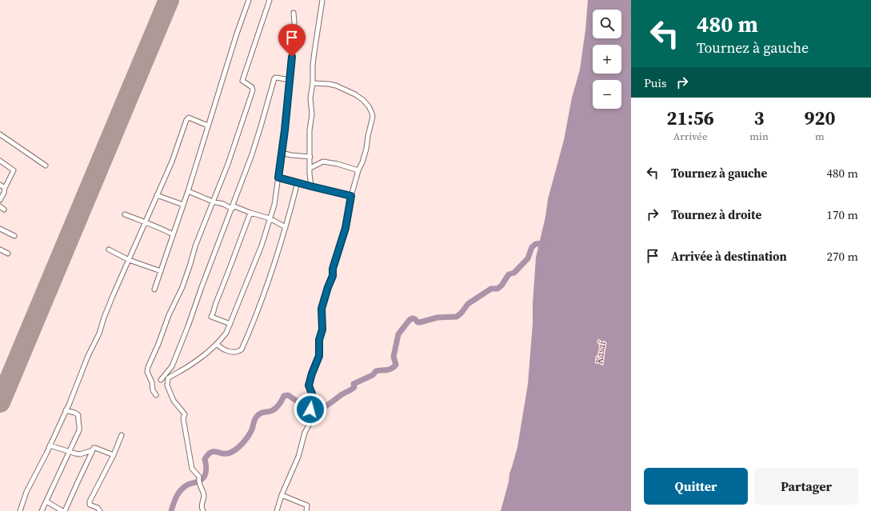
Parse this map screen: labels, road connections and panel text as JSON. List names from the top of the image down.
{
  "water": ["Kasaï"],
  "page": {
    "turn": ["480 m", "Tournez à gauche"],
    "map_buttons": ["+", "−"],
    "then": "Puis",
    "eta": [
      "21:56",
      "Arrivée",
      "3",
      "min",
      "920",
      "m"
    ],
    "list": [
      {
        "name": "Tournez à gauche",
        "value": "480 m"
      },
      {
        "name": "Tournez à droite",
        "value": "170 m"
      },
      {
        "name": "Arrivée à destination",
        "value": "270 m"
      }
    ],
    "buttons": ["Quitter", "Partager"]
  }
}
